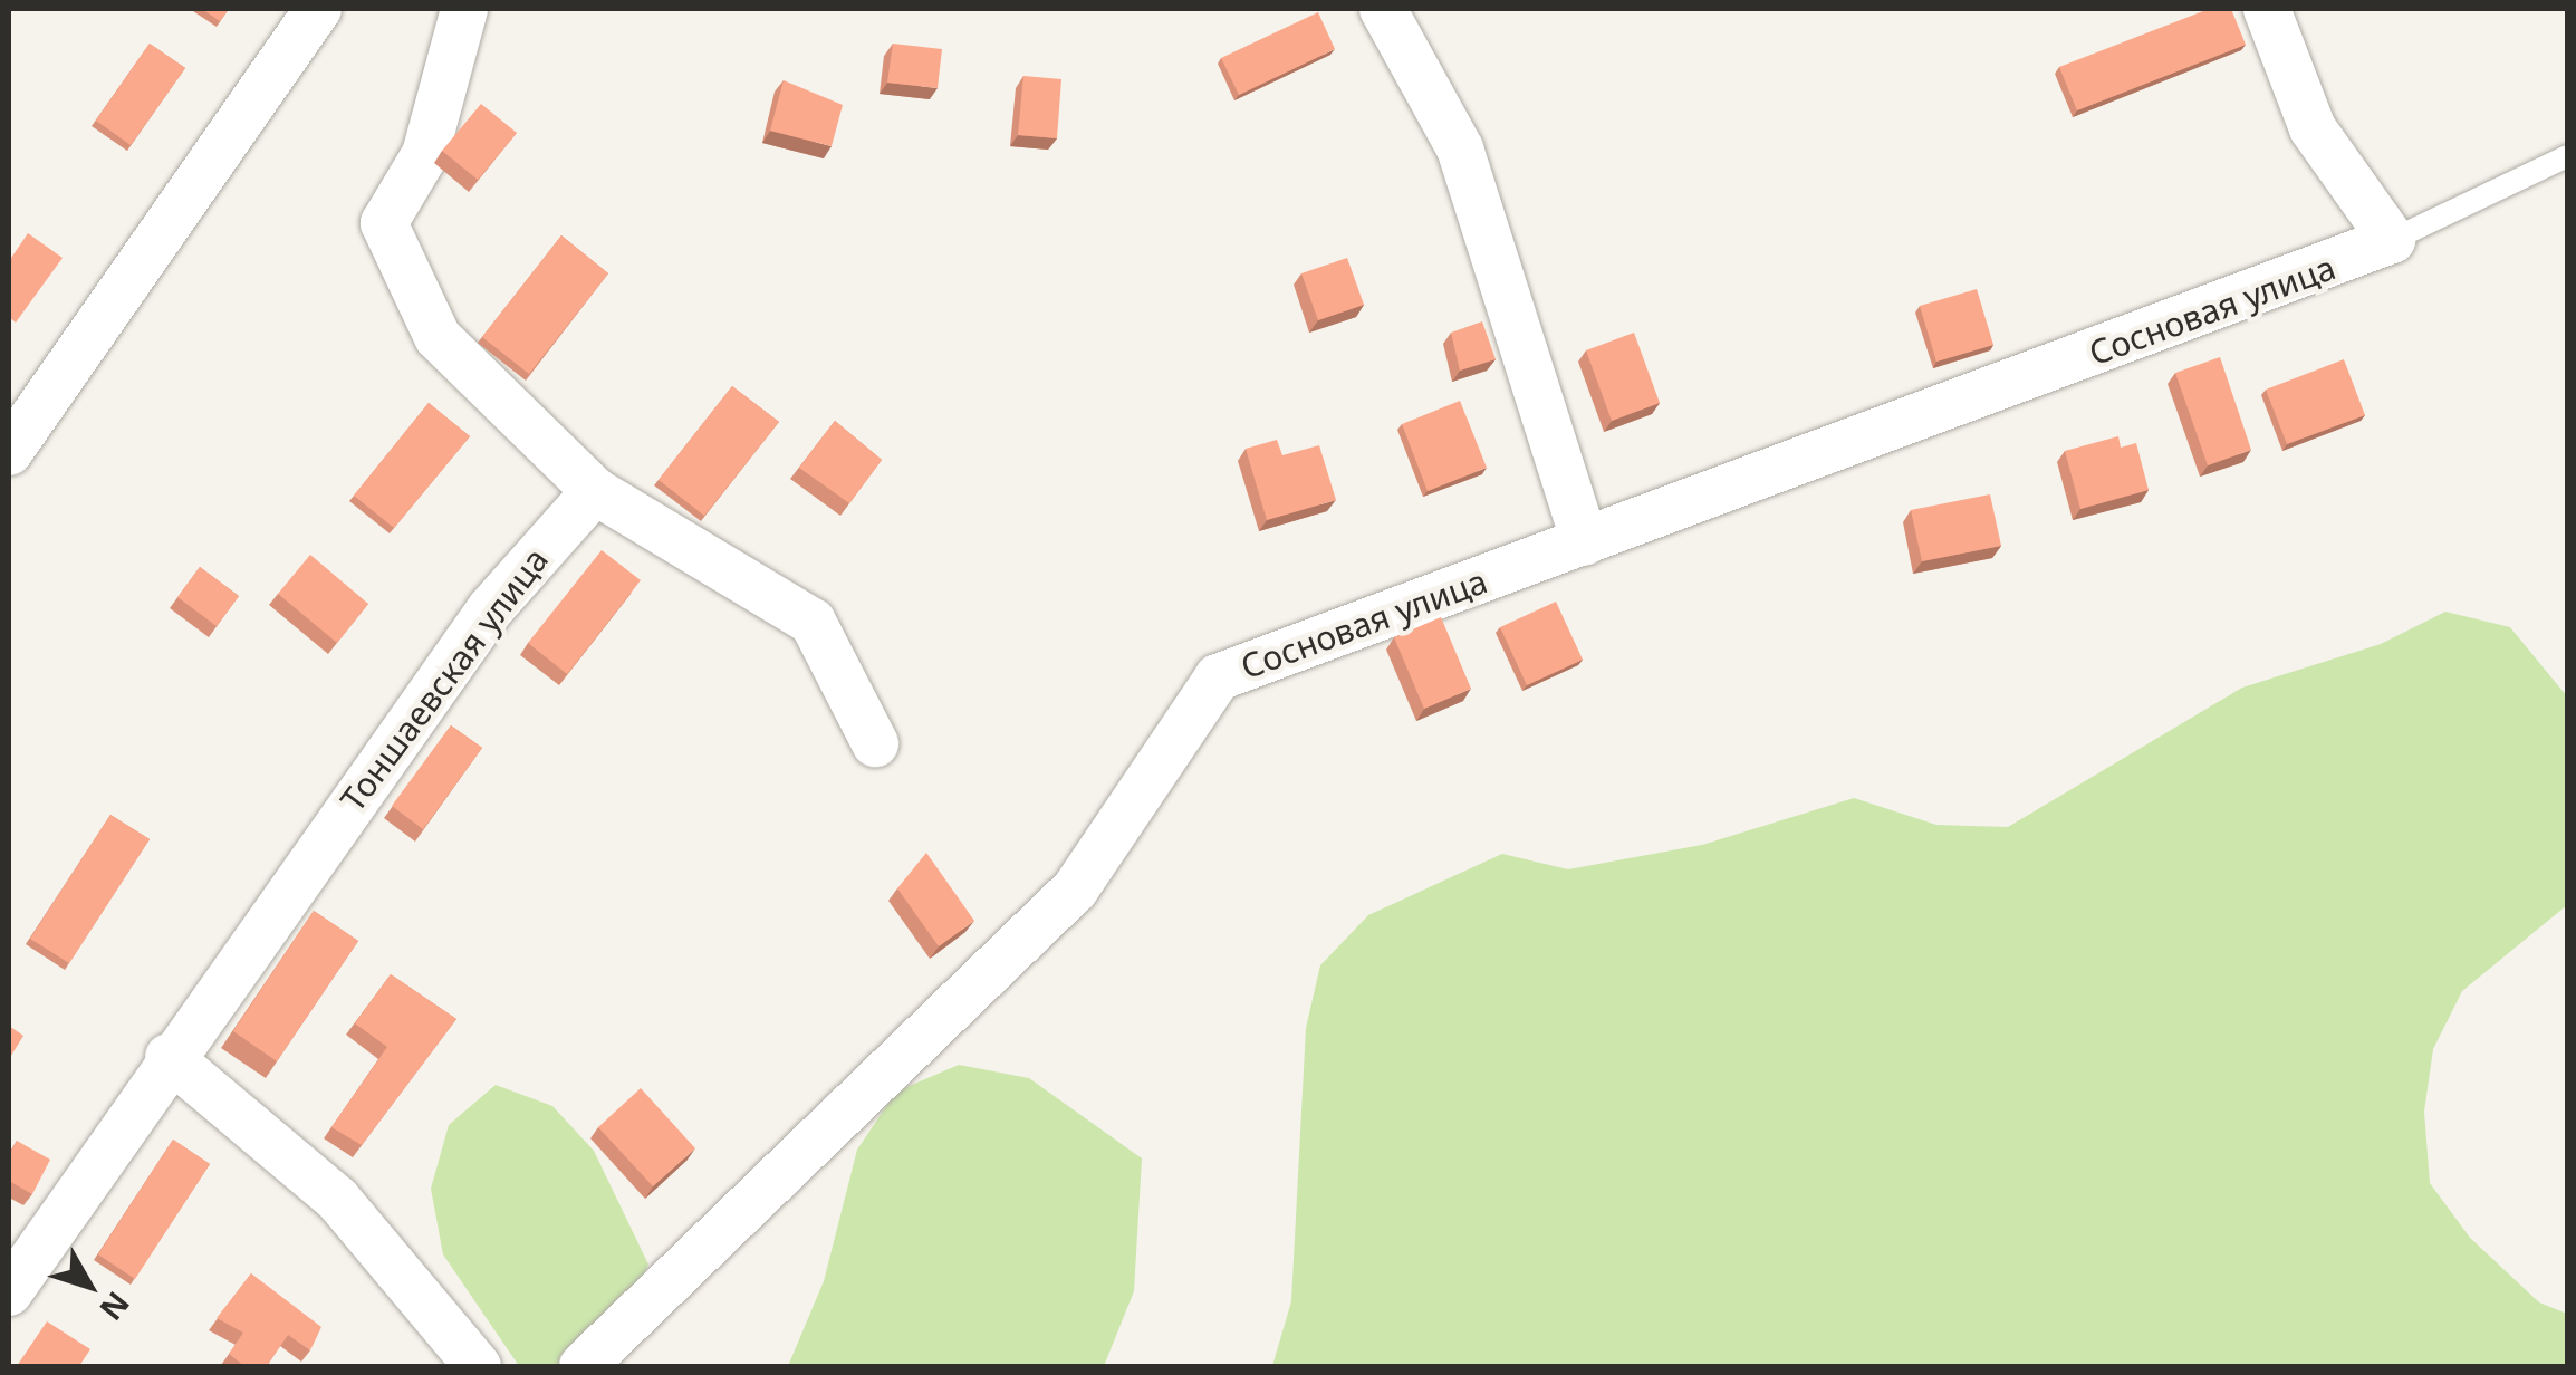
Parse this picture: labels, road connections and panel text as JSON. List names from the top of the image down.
{
  "streets": {
    "street": ["Сосновая улица", "Тоншаевская улица"]
  },
  "north": "bottom right"
}
